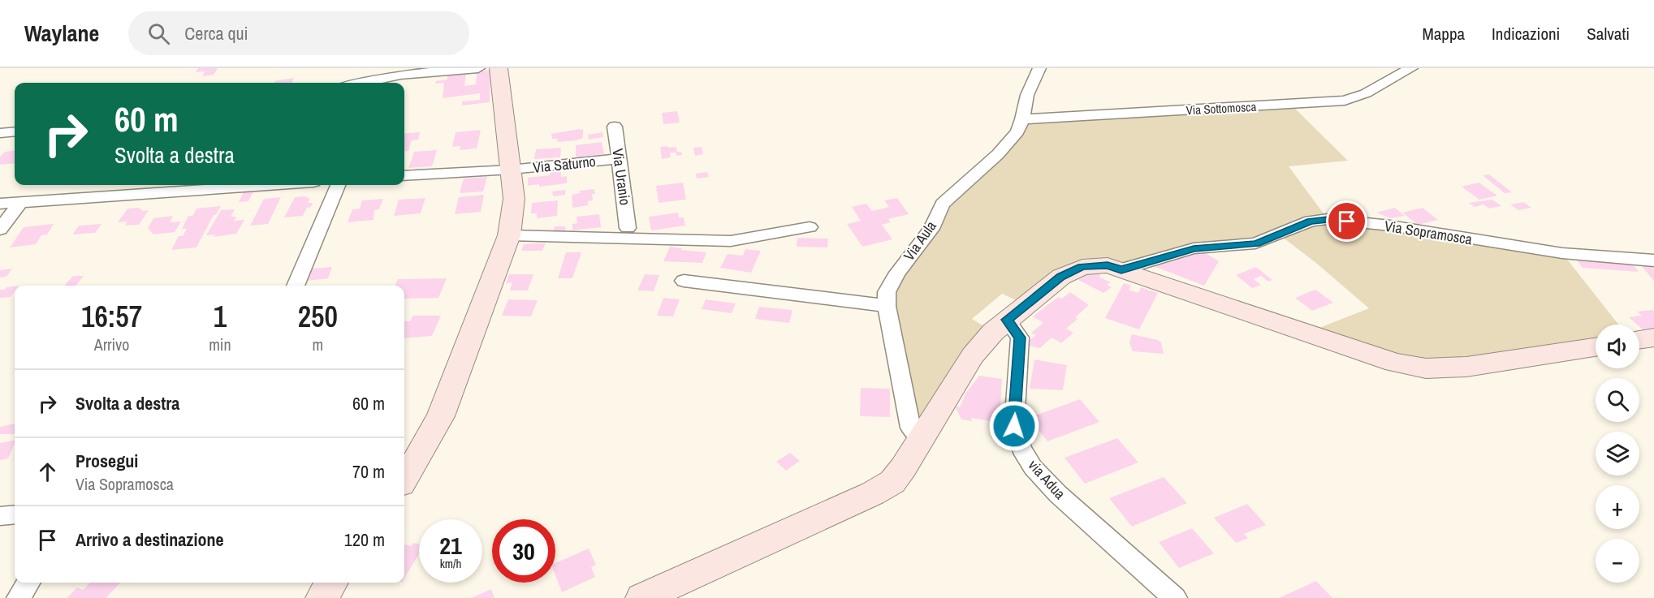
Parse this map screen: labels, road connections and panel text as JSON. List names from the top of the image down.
{
  "streets": {
    "street": [
      "Via Sottomosca",
      "Via Saturno",
      "Via Uranio",
      "Via Sopramosca",
      "Via Aula",
      "via Adua"
    ]
  },
  "crossings": [
    ["Via Sottomosca", "Via Aula"],
    ["Via Saturno", "Via Uranio"]
  ],
  "page": {
    "header": "Waylane",
    "search": "Cerca qui",
    "nav": ["Mappa", "Indicazioni", "Salvati"],
    "turn": ["60 m", "Svolta a destra"],
    "eta": [
      "16:57",
      "Arrivo",
      "1",
      "min",
      "250",
      "m"
    ],
    "map_buttons": ["+", "−"],
    "list": [
      {
        "name": "Svolta a destra",
        "value": "60 m"
      },
      {
        "name": "Prosegui",
        "note": "Via Sopramosca",
        "value": "70 m"
      },
      {
        "name": "Arrivo a destinazione",
        "value": "120 m"
      }
    ],
    "speed": "21 km/h",
    "limit": "30"
  }
}
